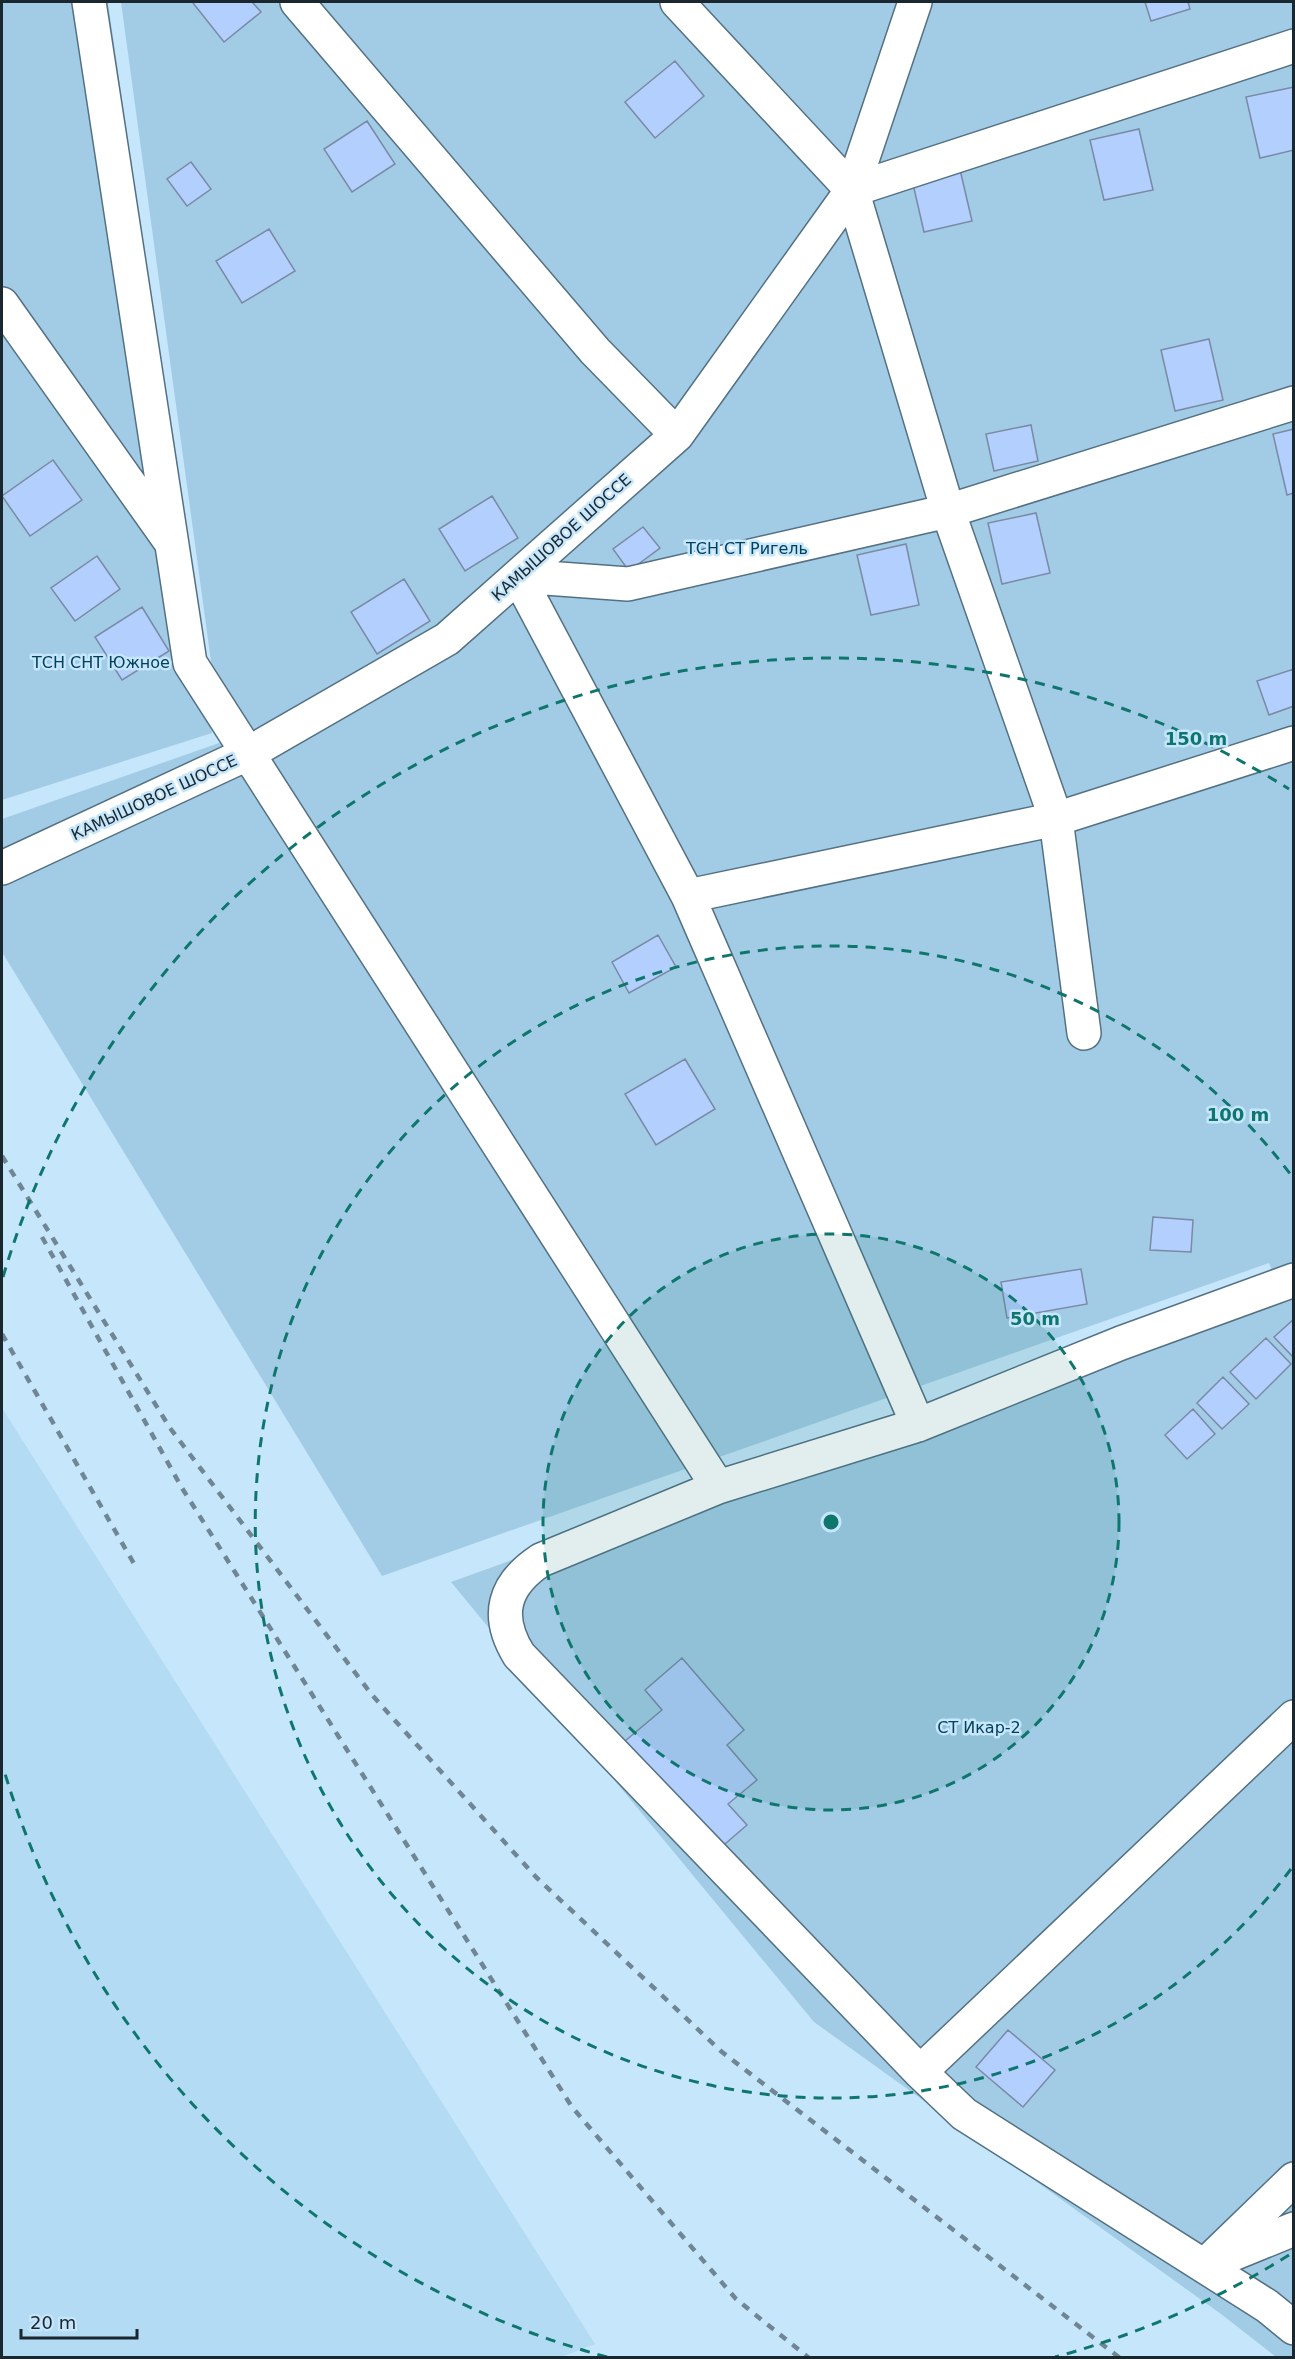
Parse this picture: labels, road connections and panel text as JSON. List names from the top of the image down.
{
  "streets": {
    "street": ["КАМЫШОВОЕ ШОССЕ"]
  },
  "parks": ["ТСН СТ Ригель", "ТСН СНТ Южное", "СТ Икар-2"],
  "scale_bar": "20 m",
  "rings": ["150 m", "100 m", "50 m"]
}
